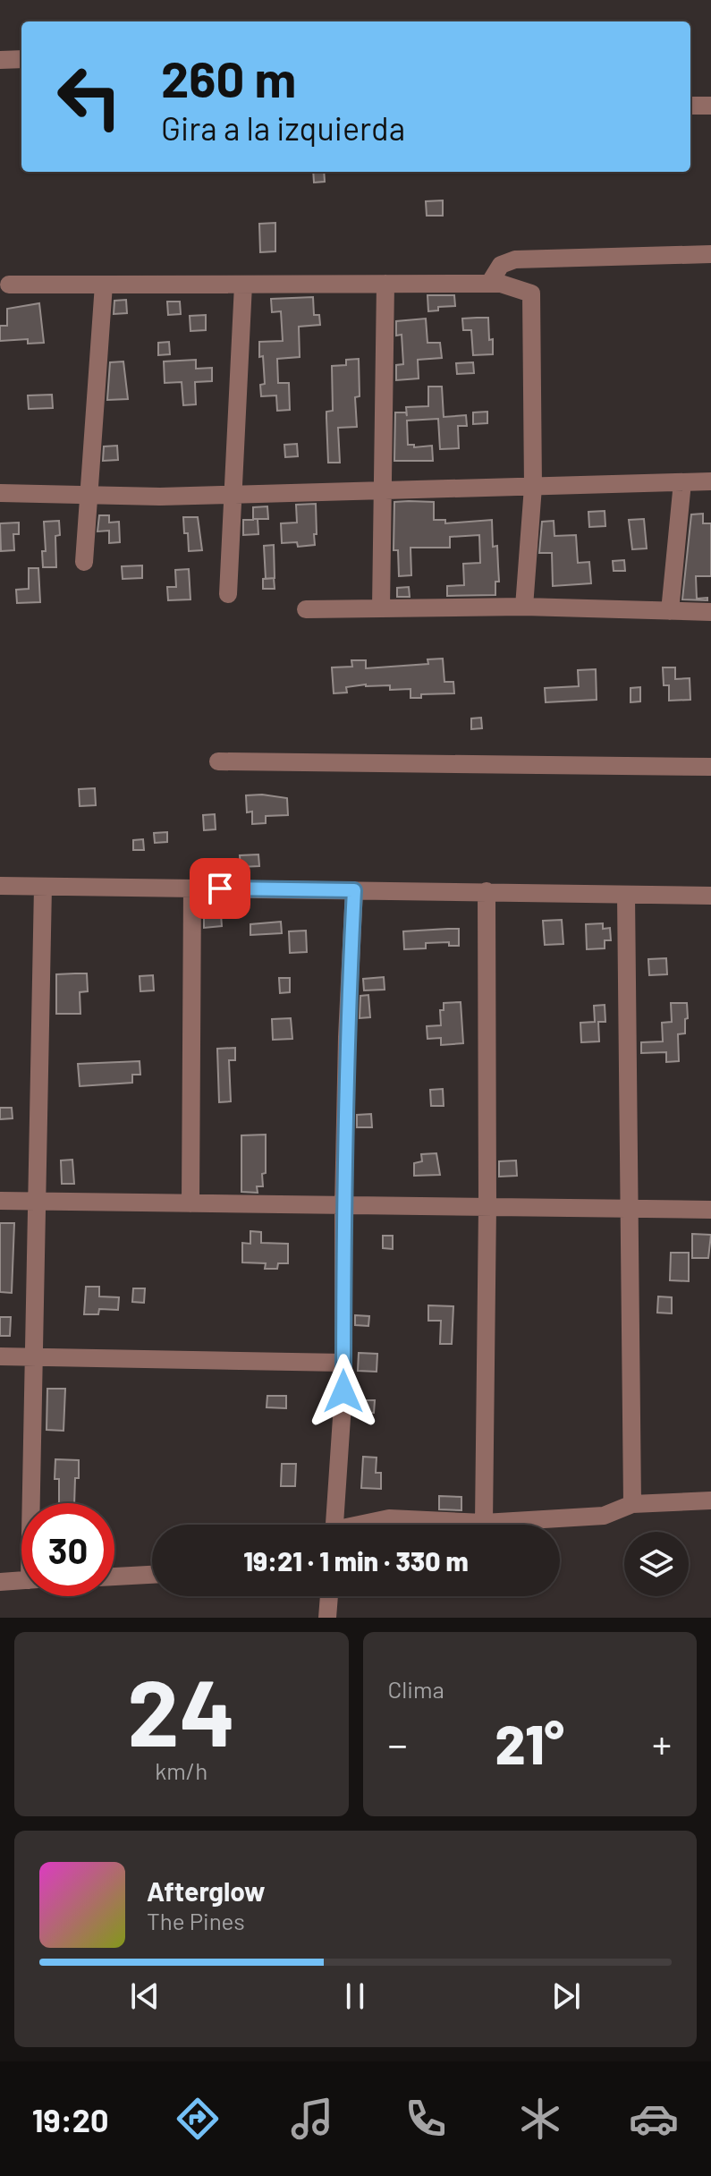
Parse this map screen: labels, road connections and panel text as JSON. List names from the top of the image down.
{
  "page": {
    "turn": ["260 m", "Gira a la izquierda"],
    "limit": "30",
    "trip": "19:21 · 1 min · 330 m",
    "tile": [
      ["24", "km/h"],
      "Clima"
    ],
    "heat": ["−", "21°", "+"],
    "song": ["Afterglow", "The Pines"],
    "tabs": "19:20"
  }
}
